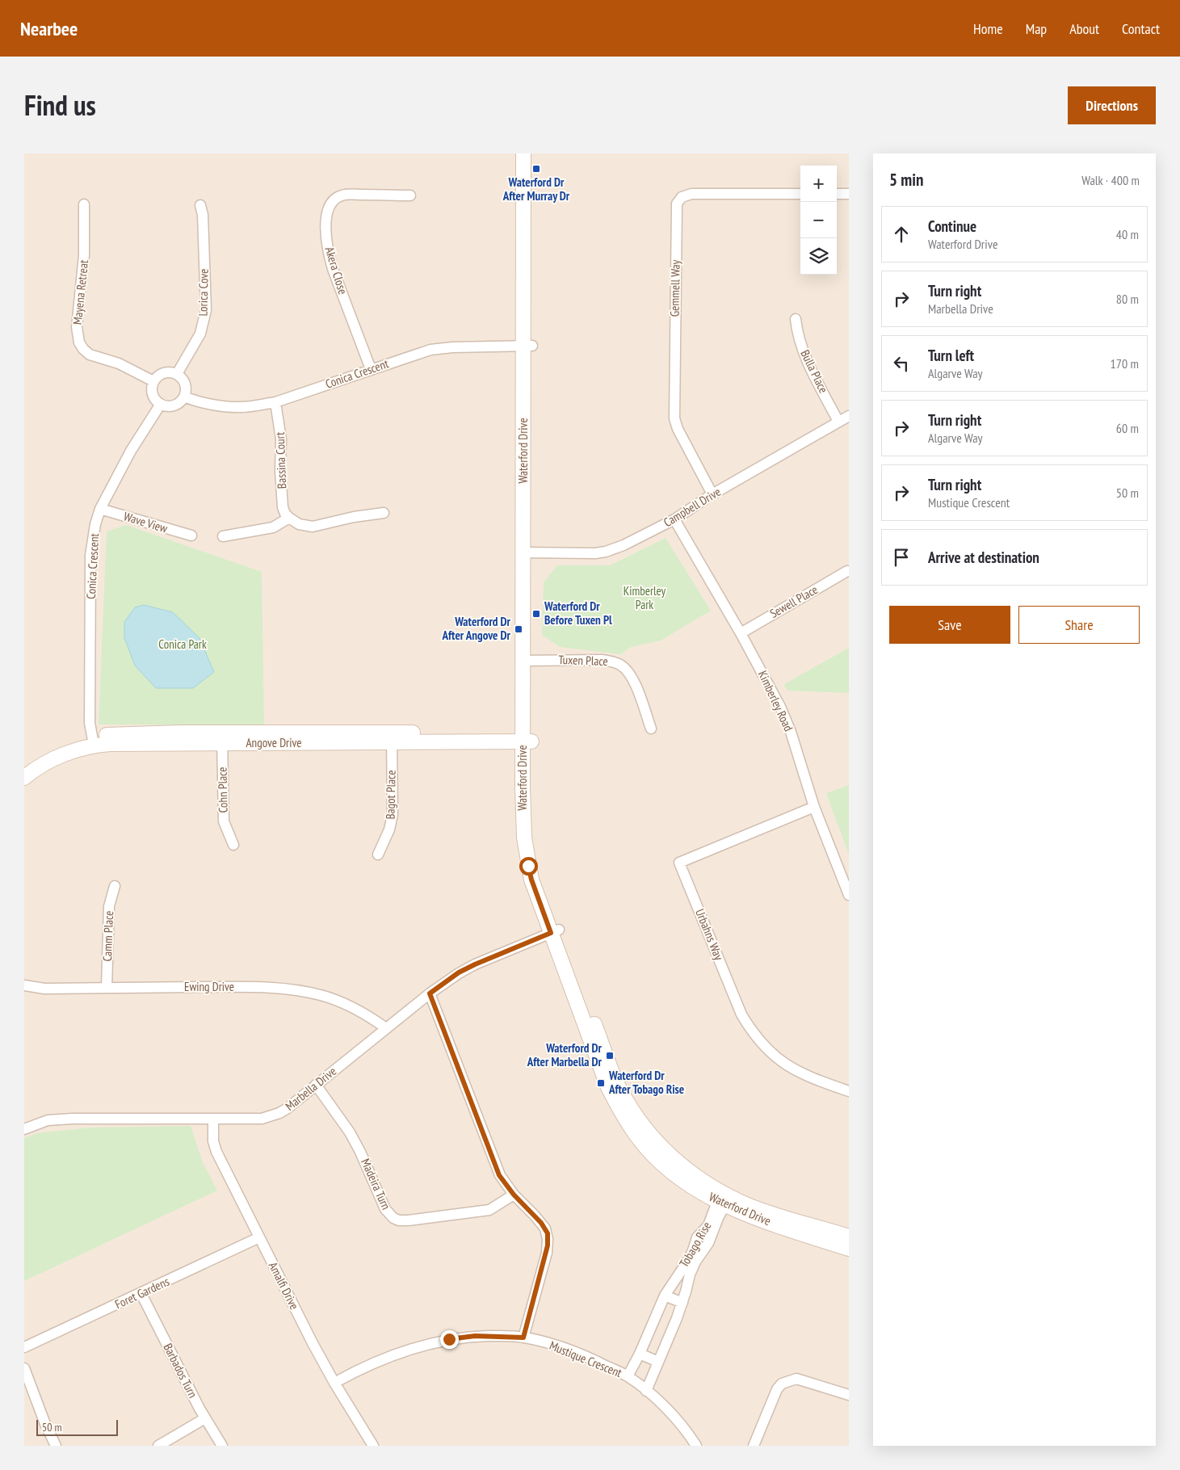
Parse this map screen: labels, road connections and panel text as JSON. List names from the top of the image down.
{
  "streets": {
    "street": [
      "Akera Close",
      "Gemmell Way",
      "Mayena Retreat",
      "Lorica Cove",
      "Bulla Place",
      "Conica Crescent",
      "Waterford Drive",
      "Bassina Court",
      "Campbell Drive",
      "Wave View",
      "Sewell Place",
      "Tuxen Place",
      "Kimberley Road",
      "Angove Drive",
      "Cohn Place",
      "Bagot Place",
      "Urbahns Way",
      "Camm Place",
      "Ewing Drive",
      "Marbella Drive",
      "Madeira Turn",
      "Tobago Rise",
      "Amalfi Drive",
      "Foret Gardens",
      "Mustique Crescent",
      "Barbados Turn"
    ]
  },
  "crossings": [
    ["Akera Close", "Conica Crescent"],
    ["Gemmell Way", "Campbell Drive"],
    ["Mayena Retreat", "Lorica Cove"],
    ["Mayena Retreat", "Conica Crescent"],
    ["Lorica Cove", "Conica Crescent"],
    ["Bulla Place", "Campbell Drive"],
    ["Conica Crescent", "Waterford Drive"],
    ["Conica Crescent", "Bassina Court"],
    ["Conica Crescent", "Wave View"],
    ["Conica Crescent", "Angove Drive"],
    ["Waterford Drive", "Campbell Drive"],
    ["Waterford Drive", "Tuxen Place"],
    ["Waterford Drive", "Angove Drive"],
    ["Waterford Drive", "Marbella Drive"],
    ["Waterford Drive", "Tobago Rise"],
    ["Campbell Drive", "Kimberley Road"],
    ["Sewell Place", "Kimberley Road"],
    ["Kimberley Road", "Urbahns Way"],
    ["Angove Drive", "Cohn Place"],
    ["Angove Drive", "Bagot Place"],
    ["Camm Place", "Ewing Drive"],
    ["Ewing Drive", "Marbella Drive"],
    ["Marbella Drive", "Madeira Turn"],
    ["Marbella Drive", "Amalfi Drive"],
    ["Tobago Rise", "Mustique Crescent"],
    ["Amalfi Drive", "Foret Gardens"],
    ["Amalfi Drive", "Mustique Crescent"],
    ["Foret Gardens", "Barbados Turn"]
  ],
  "parks": ["Kimberley Park", "Conica Park"],
  "places": {
    "transit": [
      "Waterford Dr After Murray Dr",
      "Waterford Dr Before Tuxen Pl",
      "Waterford Dr After Angove Dr",
      "Waterford Dr After Marbella Dr",
      "Waterford Dr After Tobago Rise"
    ]
  },
  "scale_bar": "50 m",
  "page": {
    "header": "Nearbee",
    "nav": [
      "Home",
      "Map",
      "About",
      "Contact"
    ],
    "title": "Find us",
    "buttons": [
      "Directions",
      ["Save", "Share"]
    ],
    "heading": ["5 min", "Walk · 400 m"],
    "map_buttons": ["+", "−"],
    "list": [
      ["Continue", "Waterford Drive", "40 m"],
      ["Turn right", "Marbella Drive", "80 m"],
      ["Turn left", "Algarve Way", "170 m"],
      ["Turn right", "Algarve Way", "60 m"],
      ["Turn right", "Mustique Crescent", "50 m"],
      "Arrive at destination"
    ],
    "scale": "50 m"
  }
}
